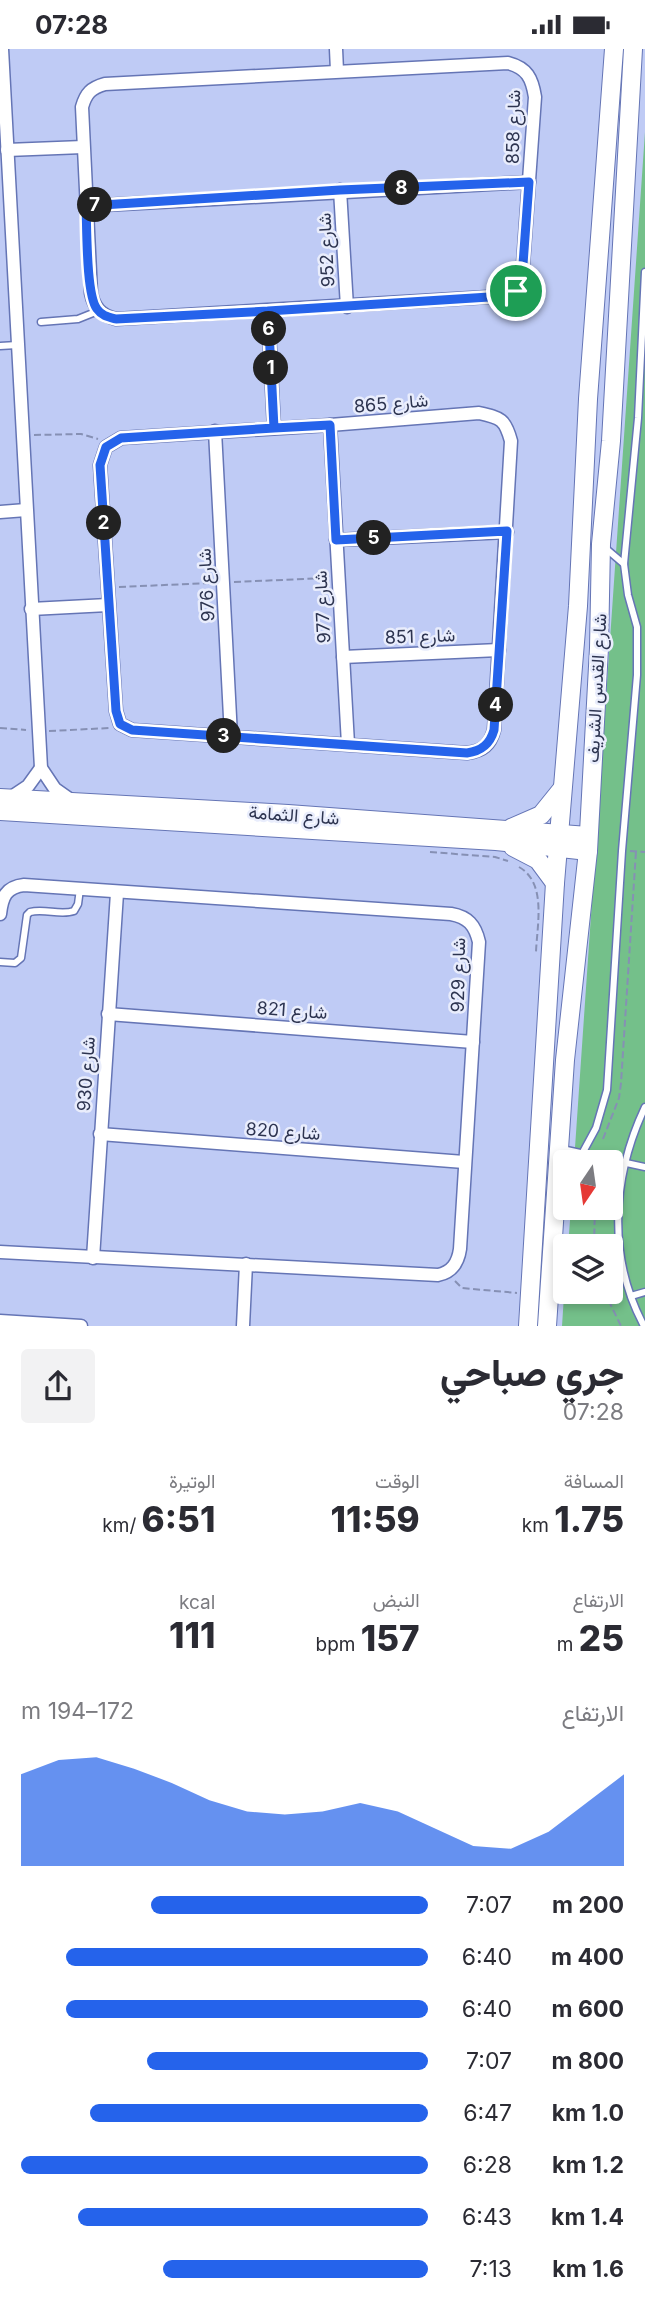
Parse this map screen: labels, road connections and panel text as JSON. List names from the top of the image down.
{
  "streets": {
    "street": [
      "شارع 858",
      "شارع 952",
      "شارع 865",
      "شارع 976",
      "شارع 977",
      "شارع 851",
      "شارع القدس الشريف",
      "شارع الثمامة",
      "شارع 929",
      "شارع 821",
      "شارع 930",
      "شارع 820"
    ]
  },
  "crossings": [
    ["شارع 858", "شارع 952"],
    ["شارع 865", "شارع 976"],
    ["شارع 865", "شارع 977"],
    ["شارع 977", "شارع 851"],
    ["شارع القدس الشريف", "شارع الثمامة"],
    ["شارع 929", "شارع 821"],
    ["شارع 929", "شارع 930"],
    ["شارع 929", "شارع 820"],
    ["شارع 821", "شارع 930"],
    ["شارع 930", "شارع 820"]
  ],
  "north": "bottom",
  "page": {
    "status": "07:28",
    "pins": [
      "8",
      "7",
      "6",
      "1",
      "2",
      "5",
      "4",
      "3"
    ],
    "heading": ["جري صباحي", "07:28"],
    "stats": [
      ["المسافة", "1.75 km"],
      ["الوقت", "11:59"],
      ["الوتيرة", "6:51 /km"],
      ["الارتفاع", "25 m"],
      ["النبض", "157 bpm"],
      ["kcal", "111"]
    ],
    "chart": ["الارتفاع", "172–194 m"],
    "list": [
      {
        "name": "200 m",
        "note": "7:07"
      },
      {
        "name": "400 m",
        "note": "6:40"
      },
      {
        "name": "600 m",
        "note": "6:40"
      },
      {
        "name": "800 m",
        "note": "7:07"
      },
      {
        "name": "1.0 km",
        "note": "6:47"
      },
      {
        "name": "1.2 km",
        "note": "6:28"
      },
      {
        "name": "1.4 km",
        "note": "6:43"
      },
      {
        "name": "1.6 km",
        "note": "7:13"
      }
    ]
  }
}
